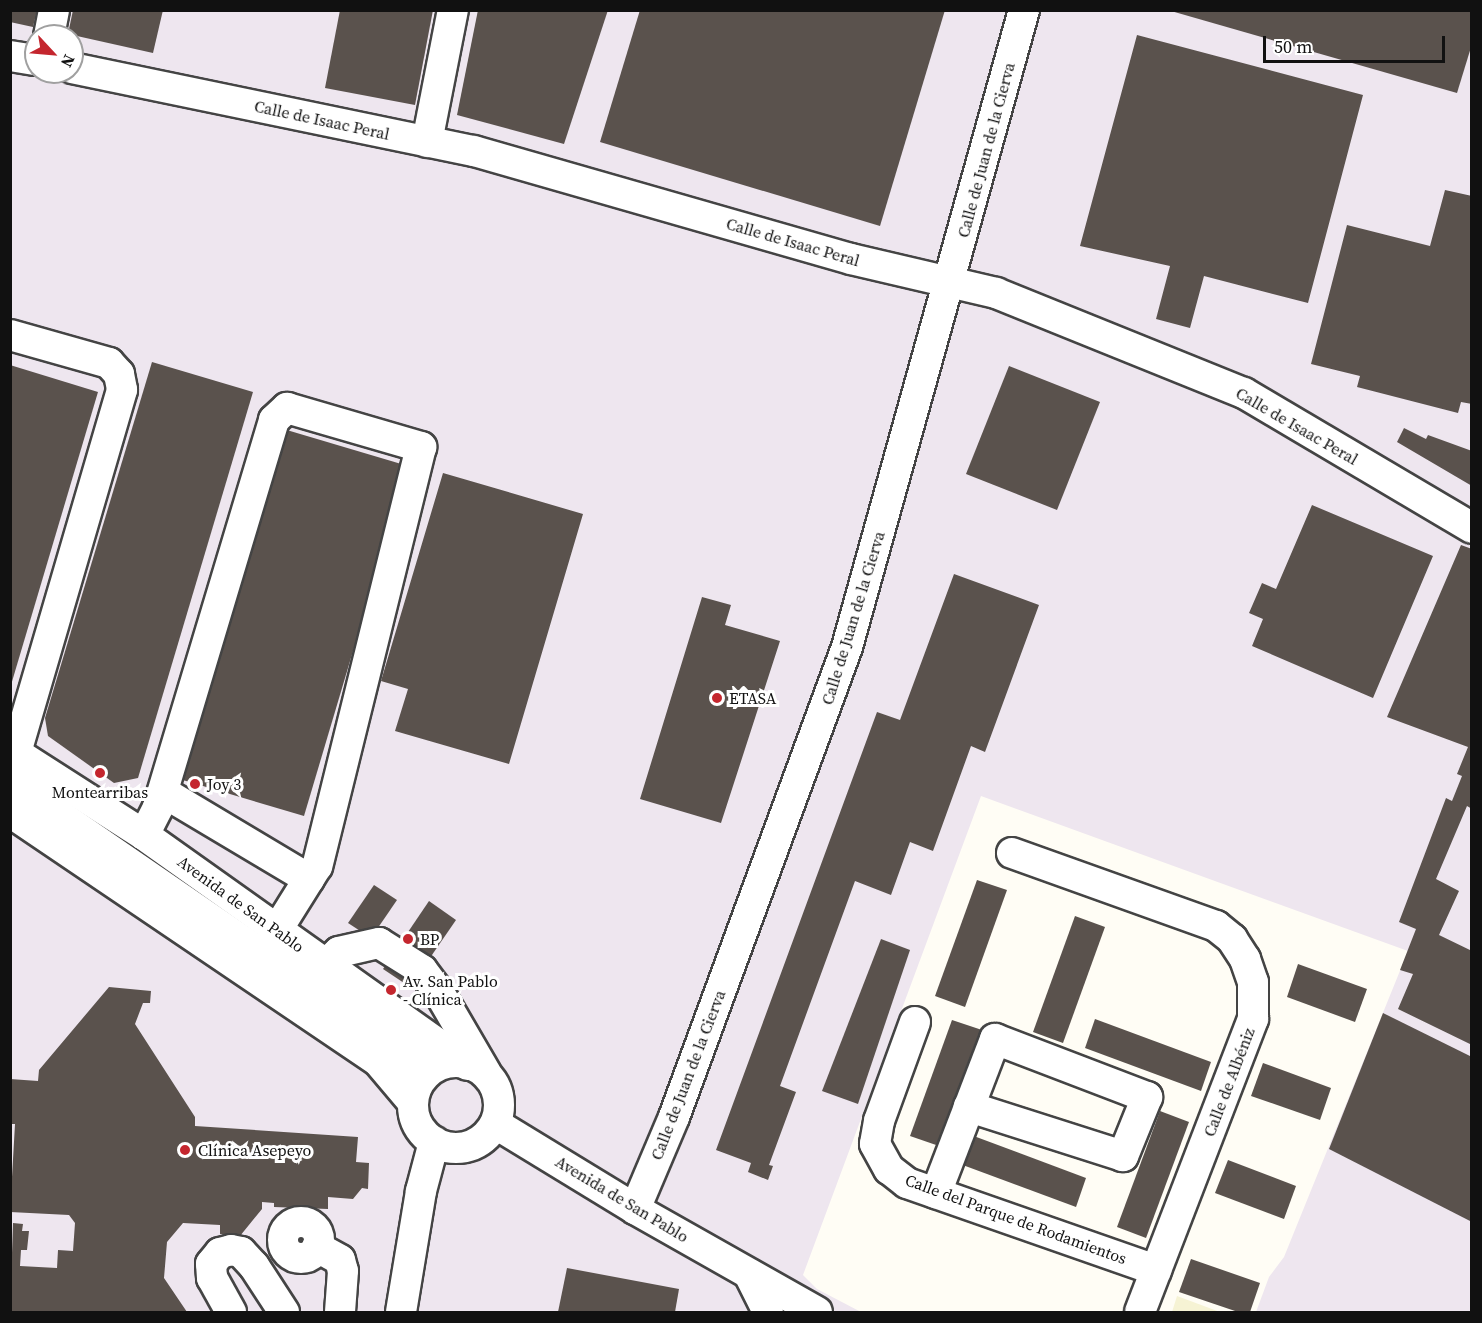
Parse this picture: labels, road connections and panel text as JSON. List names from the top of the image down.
{
  "streets": {
    "street": [
      "Calle de Isaac Peral",
      "Calle de Juan de la Cierva",
      "Avenida de San Pablo",
      "Calle de Albéniz",
      "Calle del Parque de Rodamientos"
    ]
  },
  "crossings": [
    ["Calle de Isaac Peral", "Calle de Juan de la Cierva"],
    ["Calle de Juan de la Cierva", "Avenida de San Pablo"],
    ["Calle de Albéniz", "Calle del Parque de Rodamientos"]
  ],
  "places": [
    "ETASA",
    "Montearribas",
    "Joy 3",
    "BP",
    "Av. San Pablo - Clínica",
    "Clínica Asepeyo"
  ],
  "scale_bar": "50 m",
  "north": "bottom right"
}
